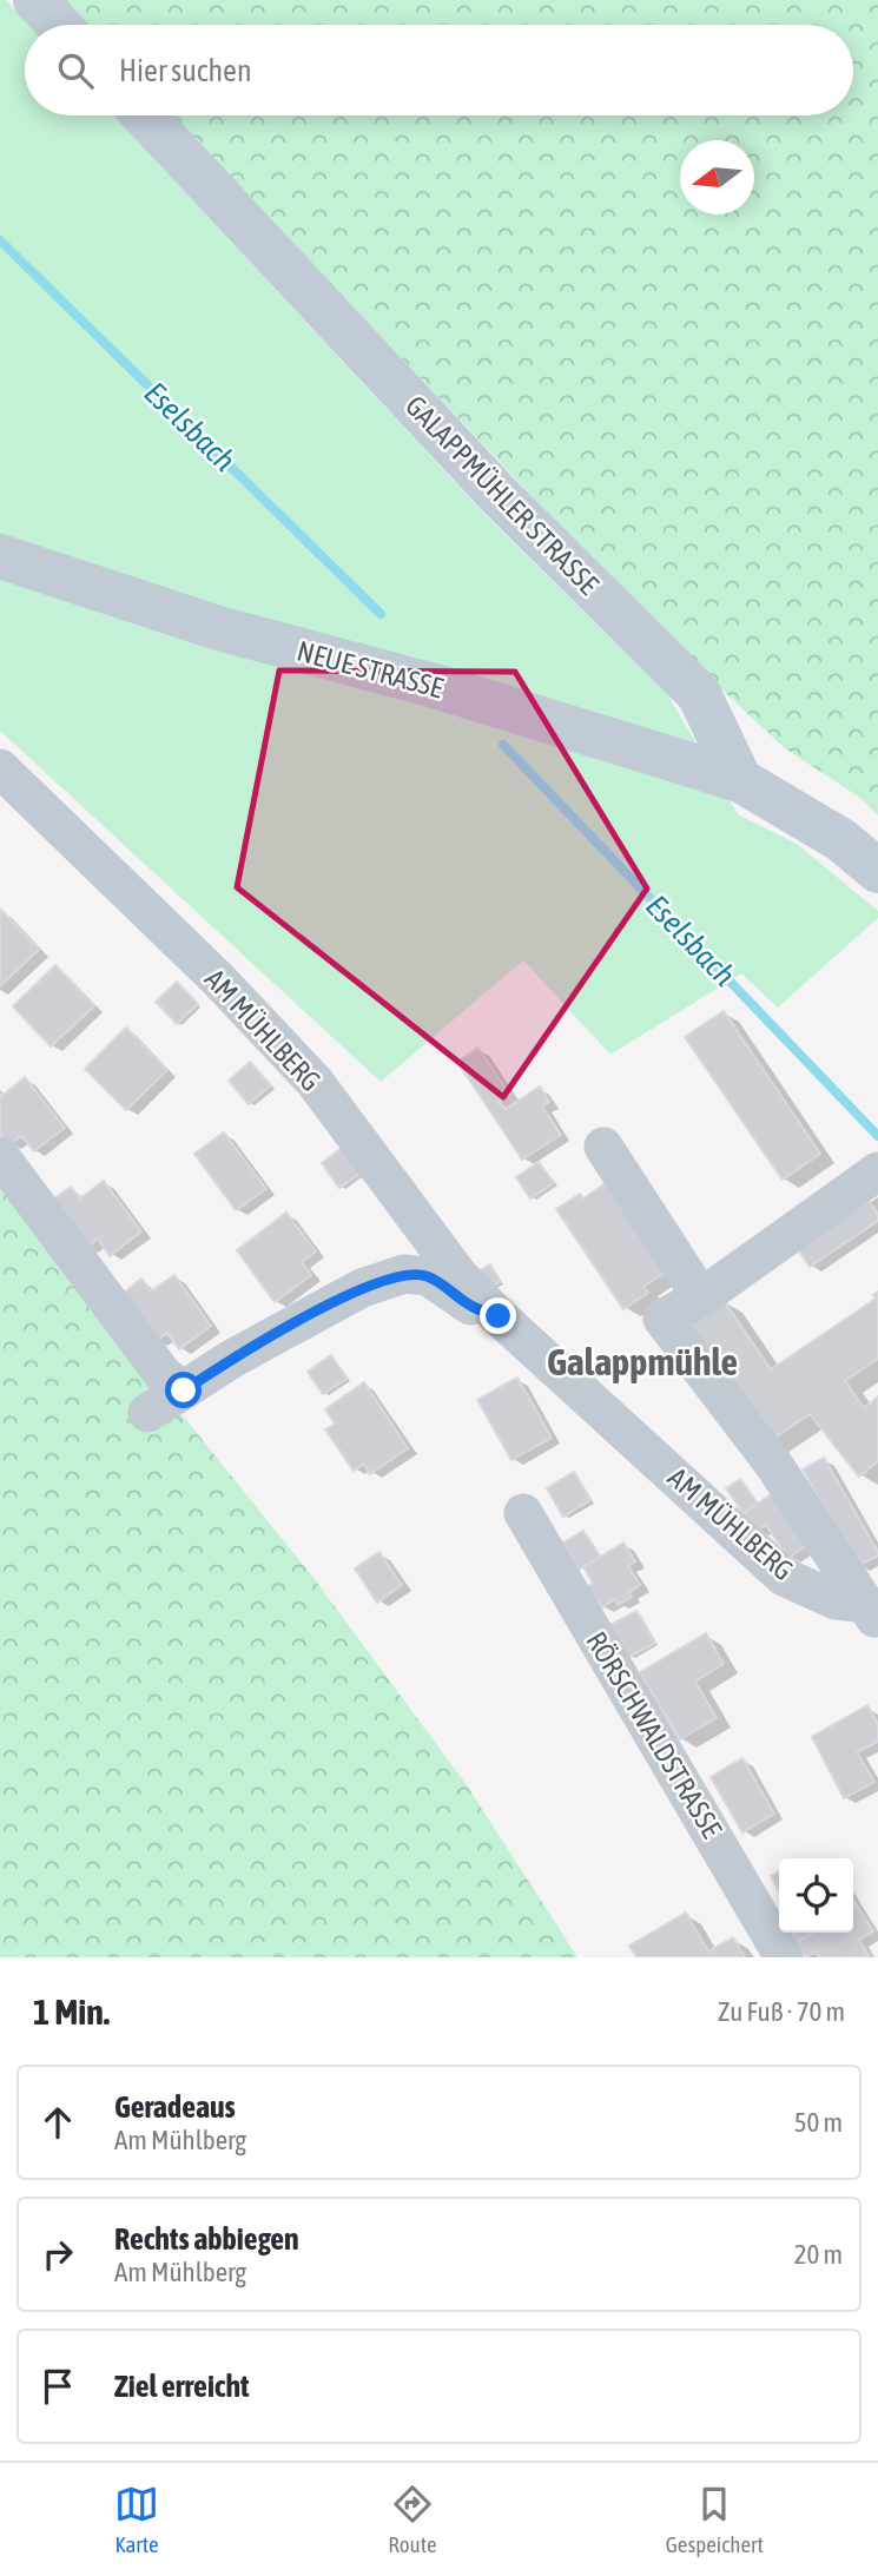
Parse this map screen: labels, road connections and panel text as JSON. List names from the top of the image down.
{
  "streets": {
    "street": [
      "GALAPPMÜHLER STRASSE",
      "NEUE STRASSE",
      "AM MÜHLBERG",
      "RÖRSCHWALDSTRASSE"
    ]
  },
  "crossings": [
    ["GALAPPMÜHLER STRASSE", "NEUE STRASSE"]
  ],
  "districts": ["Galappmühle"],
  "water": ["Eselsbach"],
  "north": "left",
  "page": {
    "search": "Hier suchen",
    "heading": ["1 Min.", "Zu Fuß · 70 m"],
    "list": [
      ["Geradeaus", "Am Mühlberg", "50 m"],
      ["Rechts abbiegen", "Am Mühlberg", "20 m"],
      "Ziel erreicht"
    ],
    "nav": ["Karte", "Route", "Gespeichert"]
  }
}
